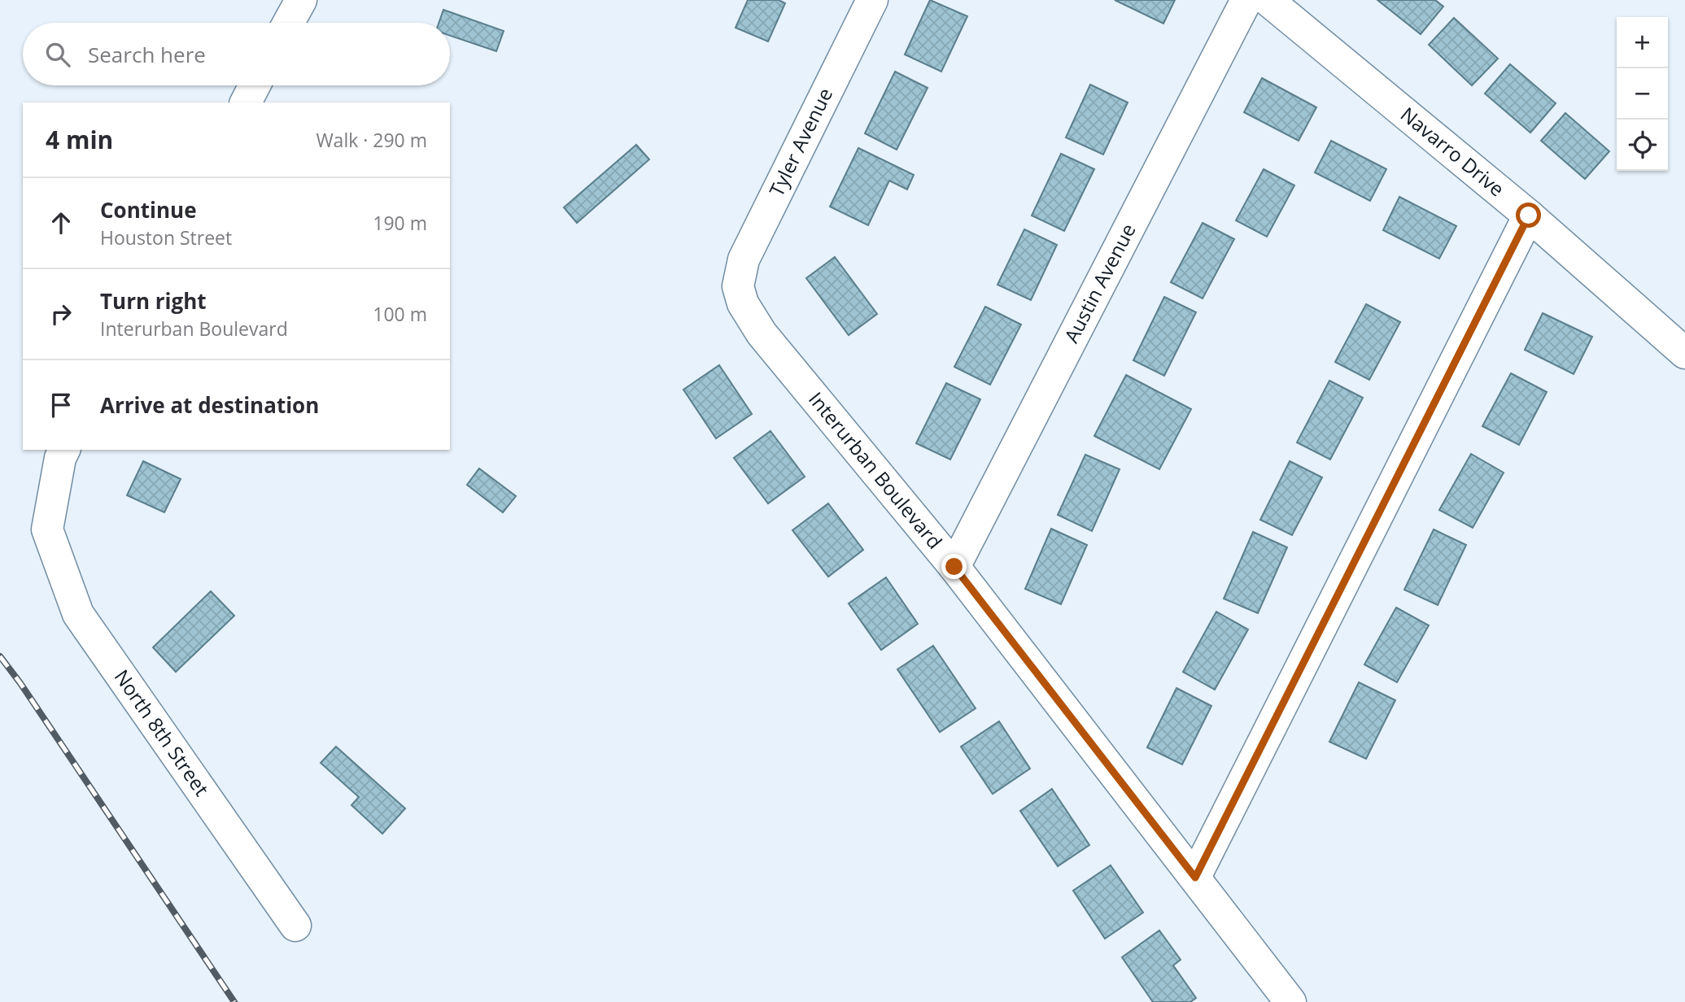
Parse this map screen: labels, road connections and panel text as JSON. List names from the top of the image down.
{
  "streets": {
    "street": [
      "Tyler Avenue",
      "Navarro Drive",
      "Austin Avenue",
      "Interurban Boulevard",
      "North 8th Street"
    ]
  },
  "crossings": [
    ["Tyler Avenue", "Interurban Boulevard"],
    ["Austin Avenue", "Interurban Boulevard"]
  ],
  "page": {
    "map_buttons": ["+", "−"],
    "search": "Search here",
    "heading": ["4 min", "Walk · 290 m"],
    "list": [
      ["Continue", "Houston Street", "190 m"],
      ["Turn right", "Interurban Boulevard", "100 m"],
      "Arrive at destination"
    ]
  }
}
